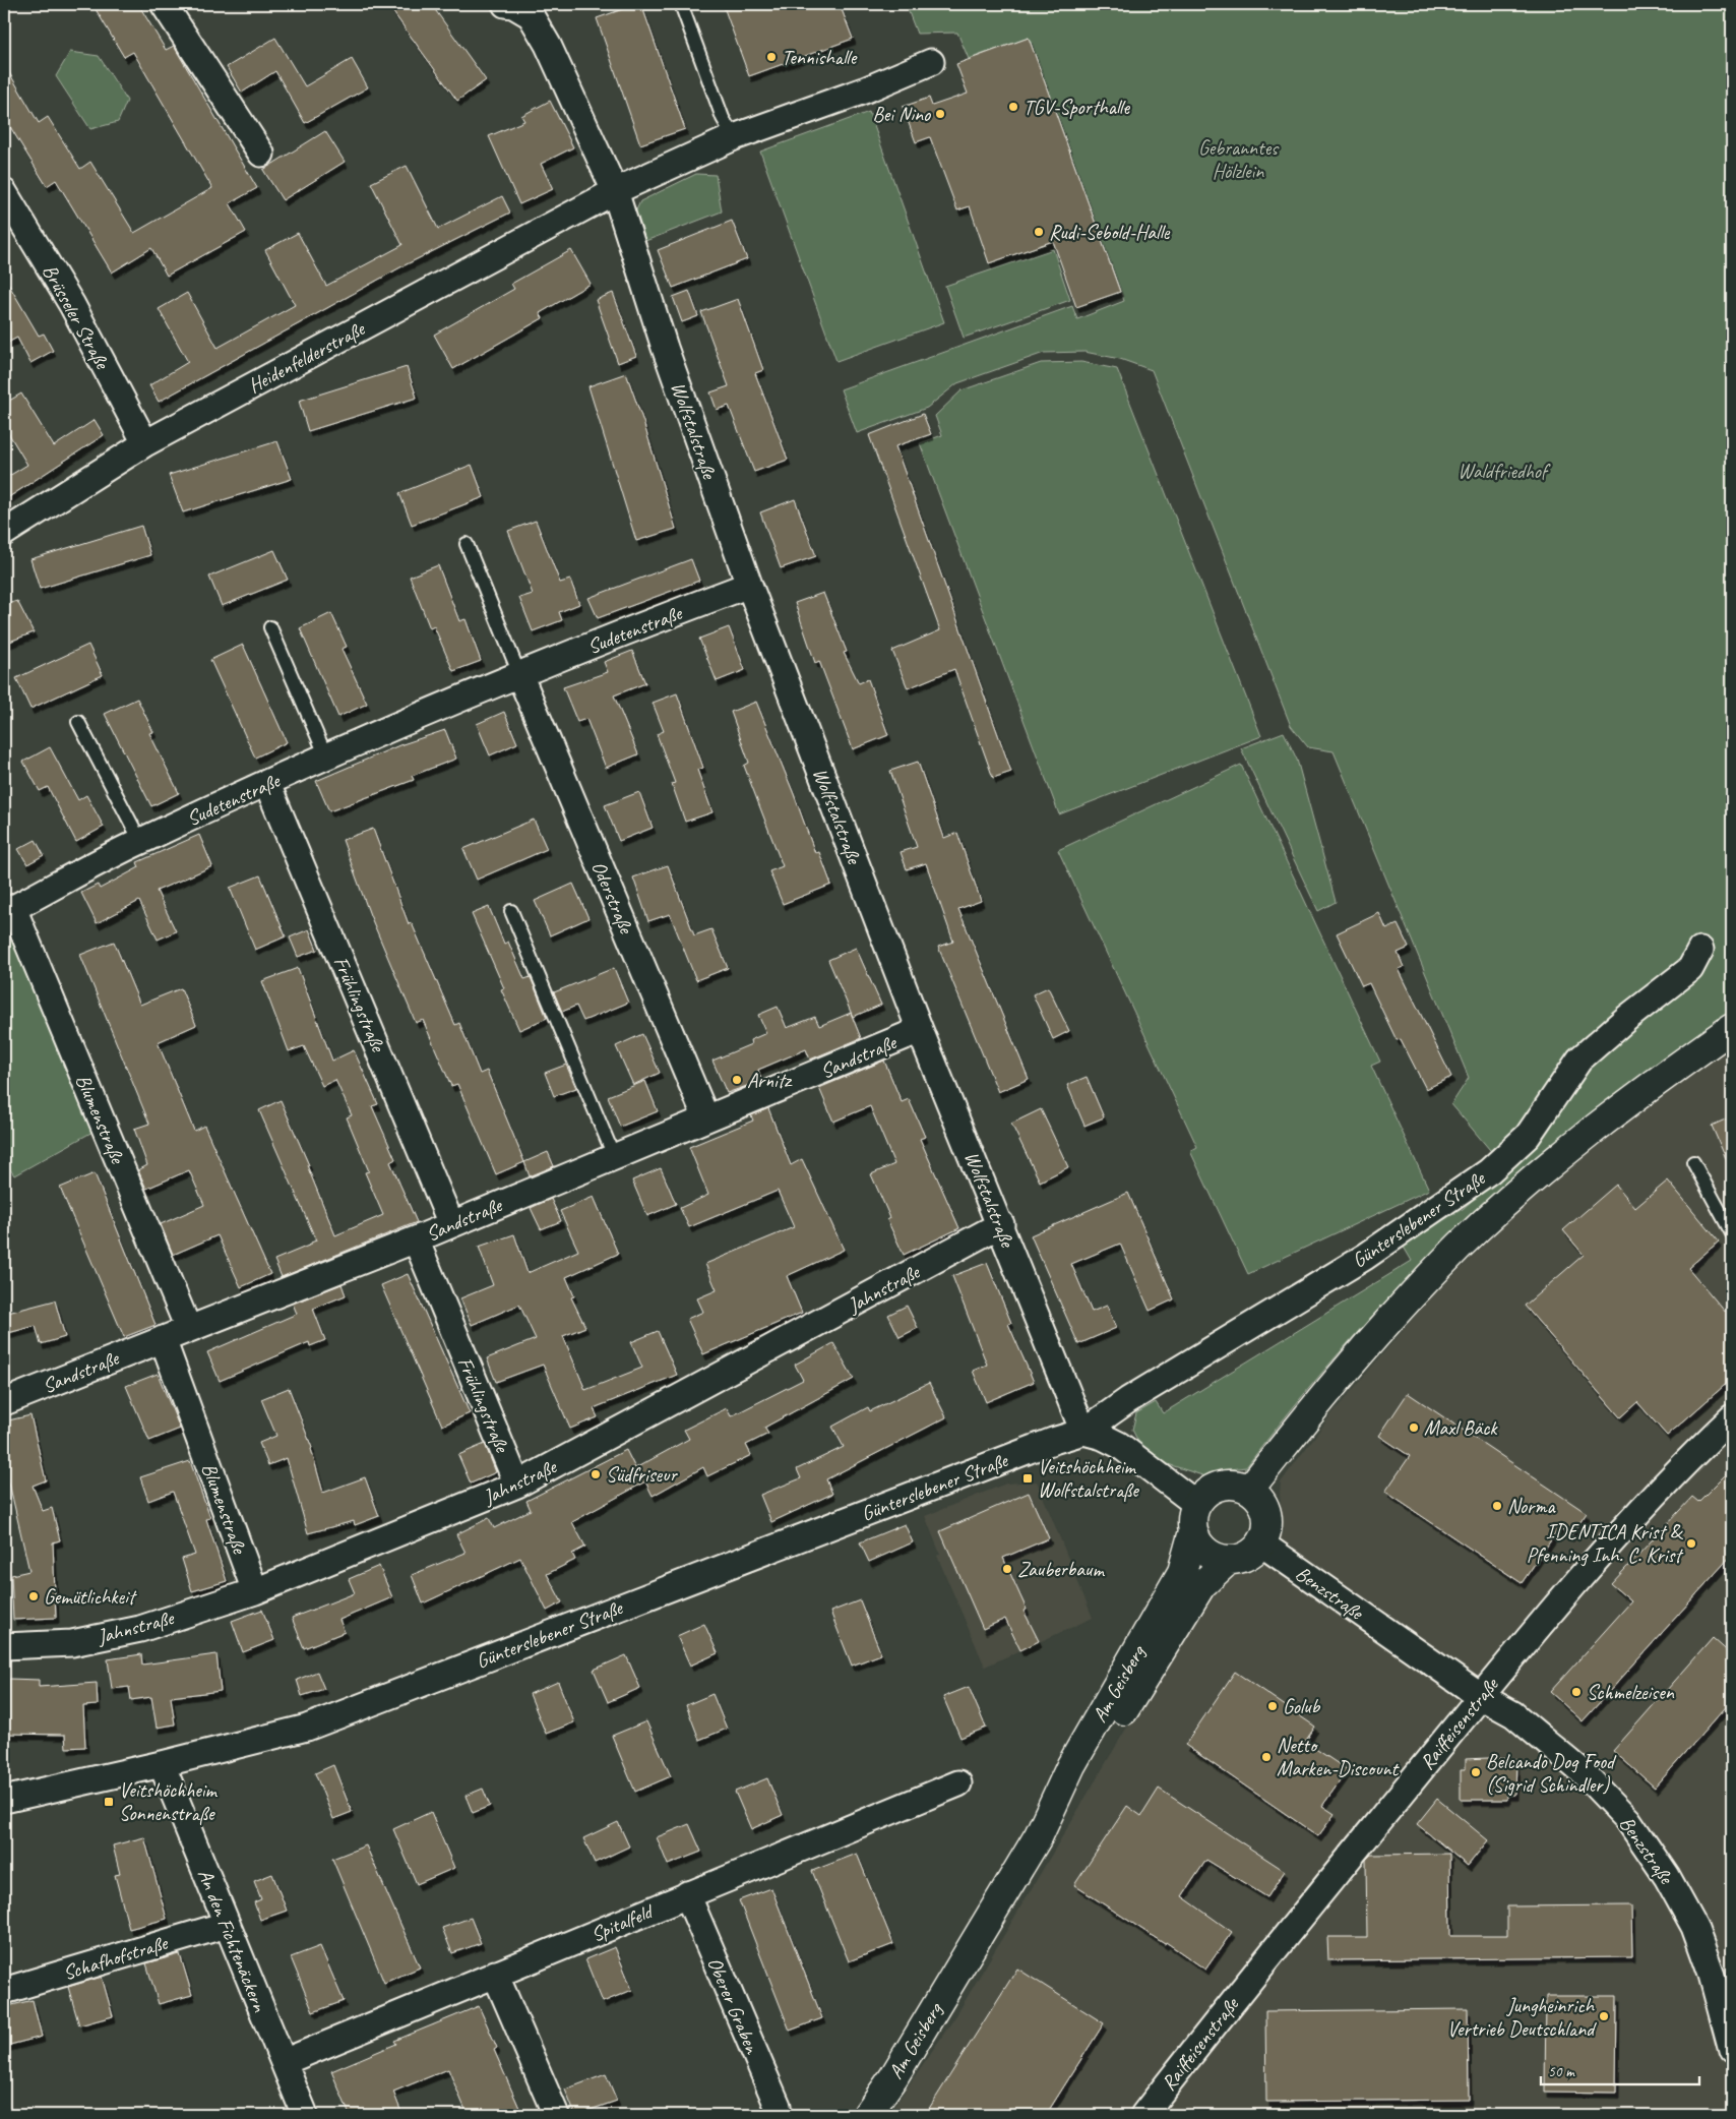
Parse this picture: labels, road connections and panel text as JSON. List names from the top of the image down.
{
  "streets": {
    "street": [
      "Brüsseler Straße",
      "Heidenfelderstraße",
      "Wolfstalstraße",
      "Sudetenstraße",
      "Oderstraße",
      "Frühlingstraße",
      "Sandstraße",
      "Blumenstraße",
      "Günterslebener Straße",
      "Jahnstraße",
      "Benzstraße",
      "Am Geisberg",
      "Raiffeisenstraße",
      "Spitalfeld",
      "An den Fichtenäckern",
      "Schafhofstraße",
      "Oberer Graben"
    ]
  },
  "crossings": [
    ["Brüsseler Straße", "Heidenfelderstraße"],
    ["Heidenfelderstraße", "Wolfstalstraße"],
    ["Wolfstalstraße", "Sudetenstraße"],
    ["Wolfstalstraße", "Sandstraße"],
    ["Wolfstalstraße", "Günterslebener Straße"],
    ["Wolfstalstraße", "Jahnstraße"],
    ["Sudetenstraße", "Oderstraße"],
    ["Sudetenstraße", "Frühlingstraße"],
    ["Sudetenstraße", "Blumenstraße"],
    ["Oderstraße", "Sandstraße"],
    ["Frühlingstraße", "Sandstraße"],
    ["Frühlingstraße", "Jahnstraße"],
    ["Sandstraße", "Blumenstraße"],
    ["Blumenstraße", "Jahnstraße"],
    ["Günterslebener Straße", "An den Fichtenäckern"],
    ["Benzstraße", "Am Geisberg"],
    ["Benzstraße", "Raiffeisenstraße"],
    ["Spitalfeld", "An den Fichtenäckern"],
    ["Spitalfeld", "Oberer Graben"],
    ["An den Fichtenäckern", "Schafhofstraße"]
  ],
  "parks": ["Gebranntes Hölzlein", "Waldfriedhof"],
  "places": {
    "other": [
      "Tennishalle",
      "TGV-Sporthalle",
      "Bei Nino",
      "Rudi-Sebold-Halle",
      "Arnitz",
      "Maxl Bäck",
      "Südfriseur",
      "Norma",
      "IDENTICA Krist & Pfenning Inh. C. Krist",
      "Zauberbaum",
      "Gemütlichkeit",
      "Schmelzeisen",
      "Golub",
      "Netto Marken-Discount",
      "Belcando Dog Food (Sigrid Schindler)",
      "Jungheinrich Vertrieb Deutschland"
    ],
    "transit": ["Veitshöchheim Wolfstalstraße", "Veitshöchheim Sonnenstraße"]
  },
  "scale_bar": "50 m"
}
